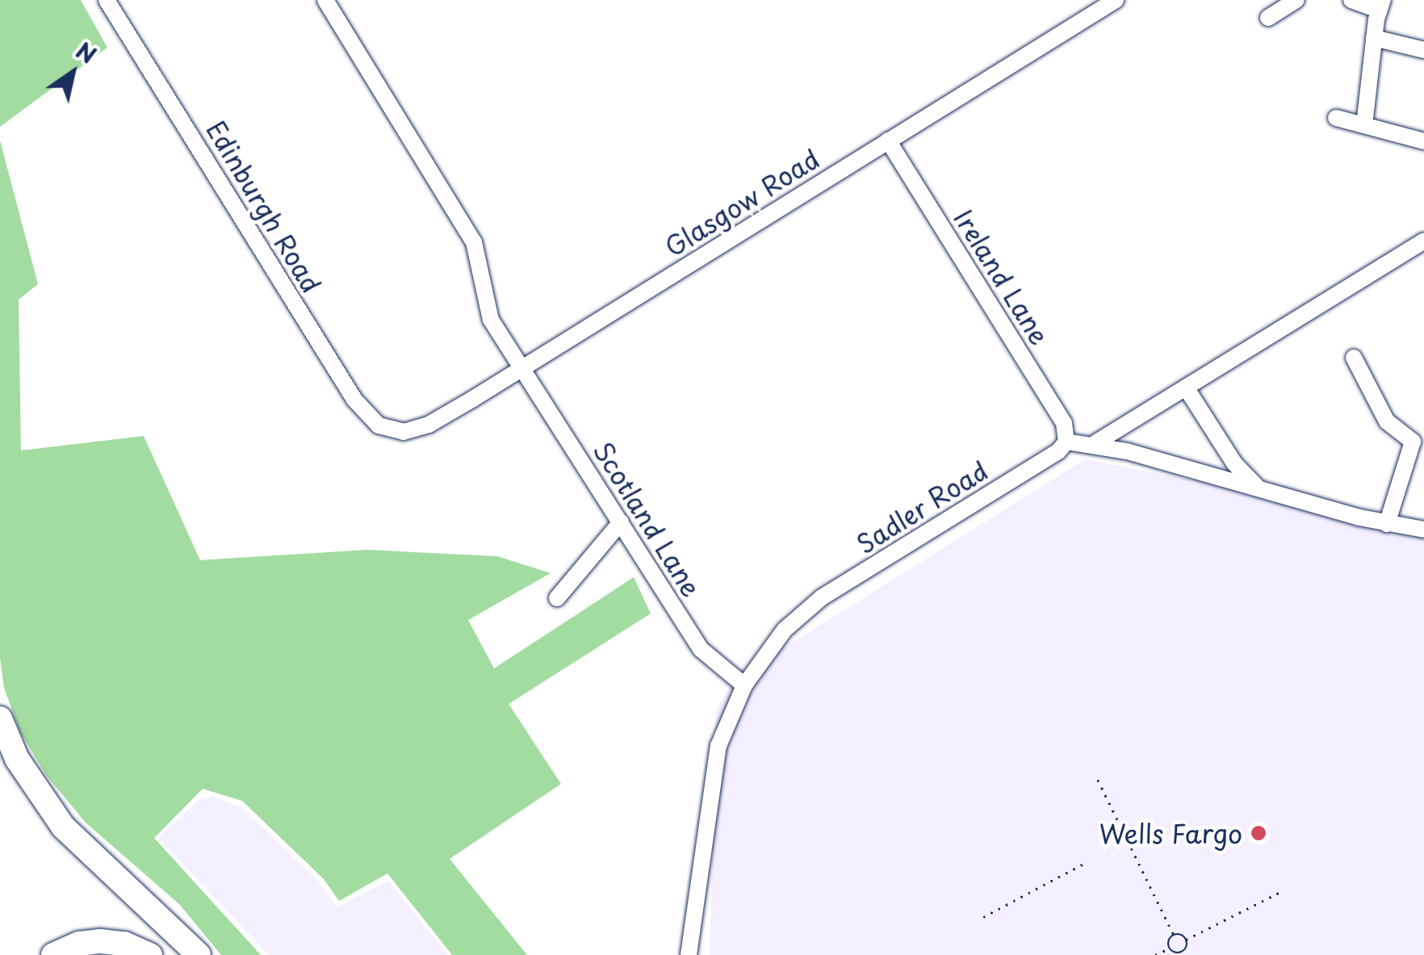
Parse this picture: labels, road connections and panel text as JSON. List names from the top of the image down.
{
  "streets": {
    "street": [
      "Glasgow Road",
      "Edinburgh Road",
      "Ireland Lane",
      "Sadler Road",
      "Scotland Lane"
    ]
  },
  "crossings": [
    ["Glasgow Road", "Edinburgh Road"],
    ["Glasgow Road", "Ireland Lane"],
    ["Glasgow Road", "Scotland Lane"],
    ["Ireland Lane", "Sadler Road"],
    ["Sadler Road", "Scotland Lane"]
  ],
  "places": ["Wells Fargo"],
  "north": "top right"
}
